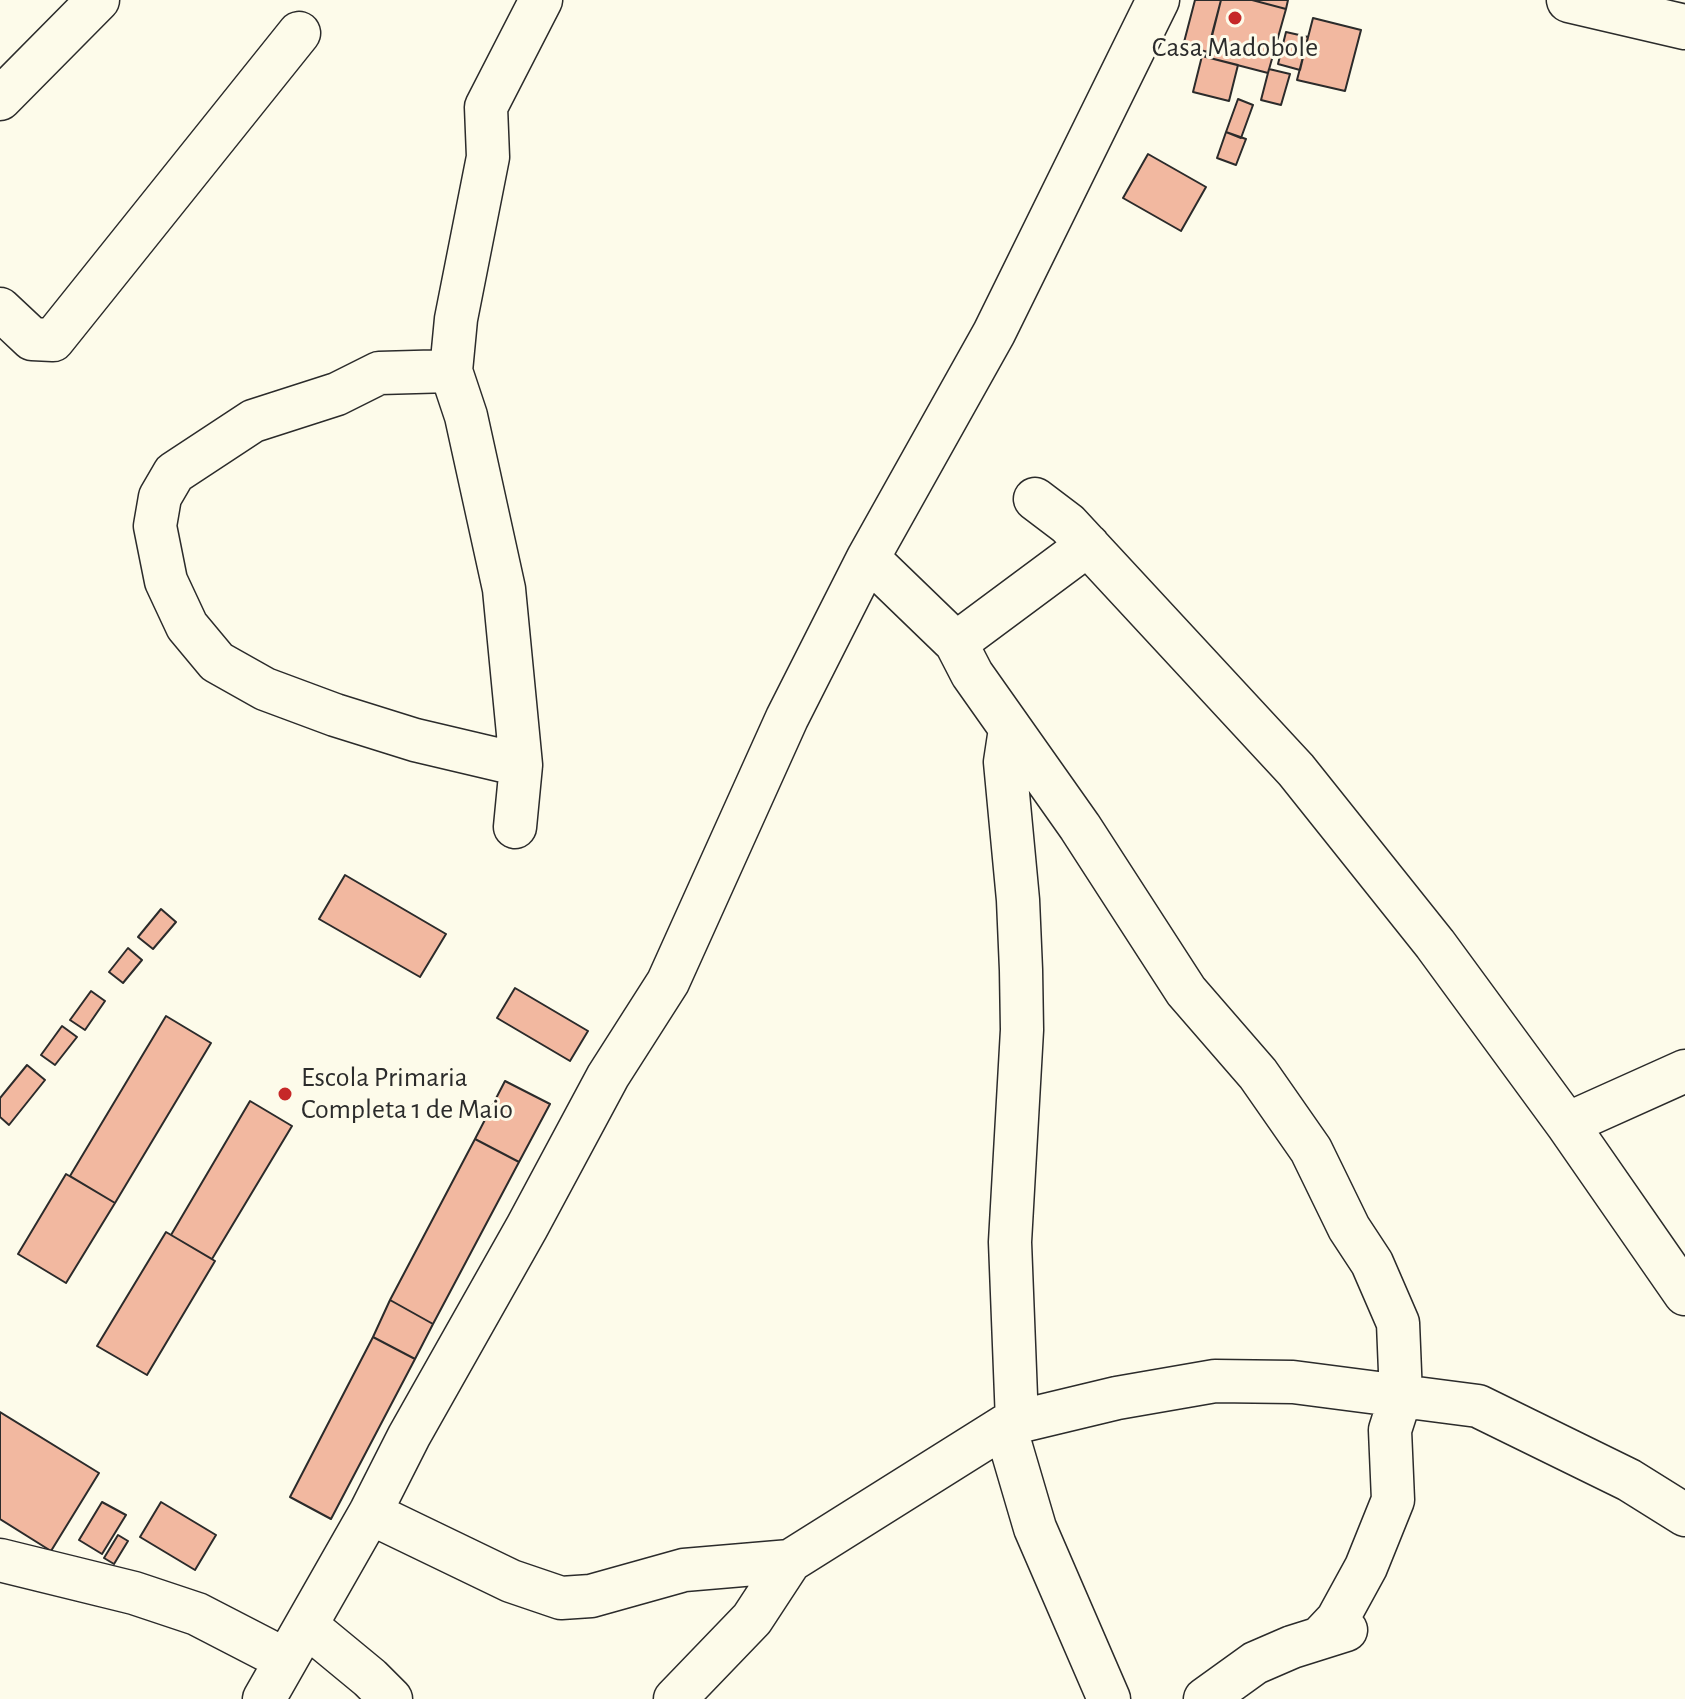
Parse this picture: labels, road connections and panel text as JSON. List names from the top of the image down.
{
  "places": ["Casa Madobole", "Escola Primaria Completa 1 de Maio"]
}
